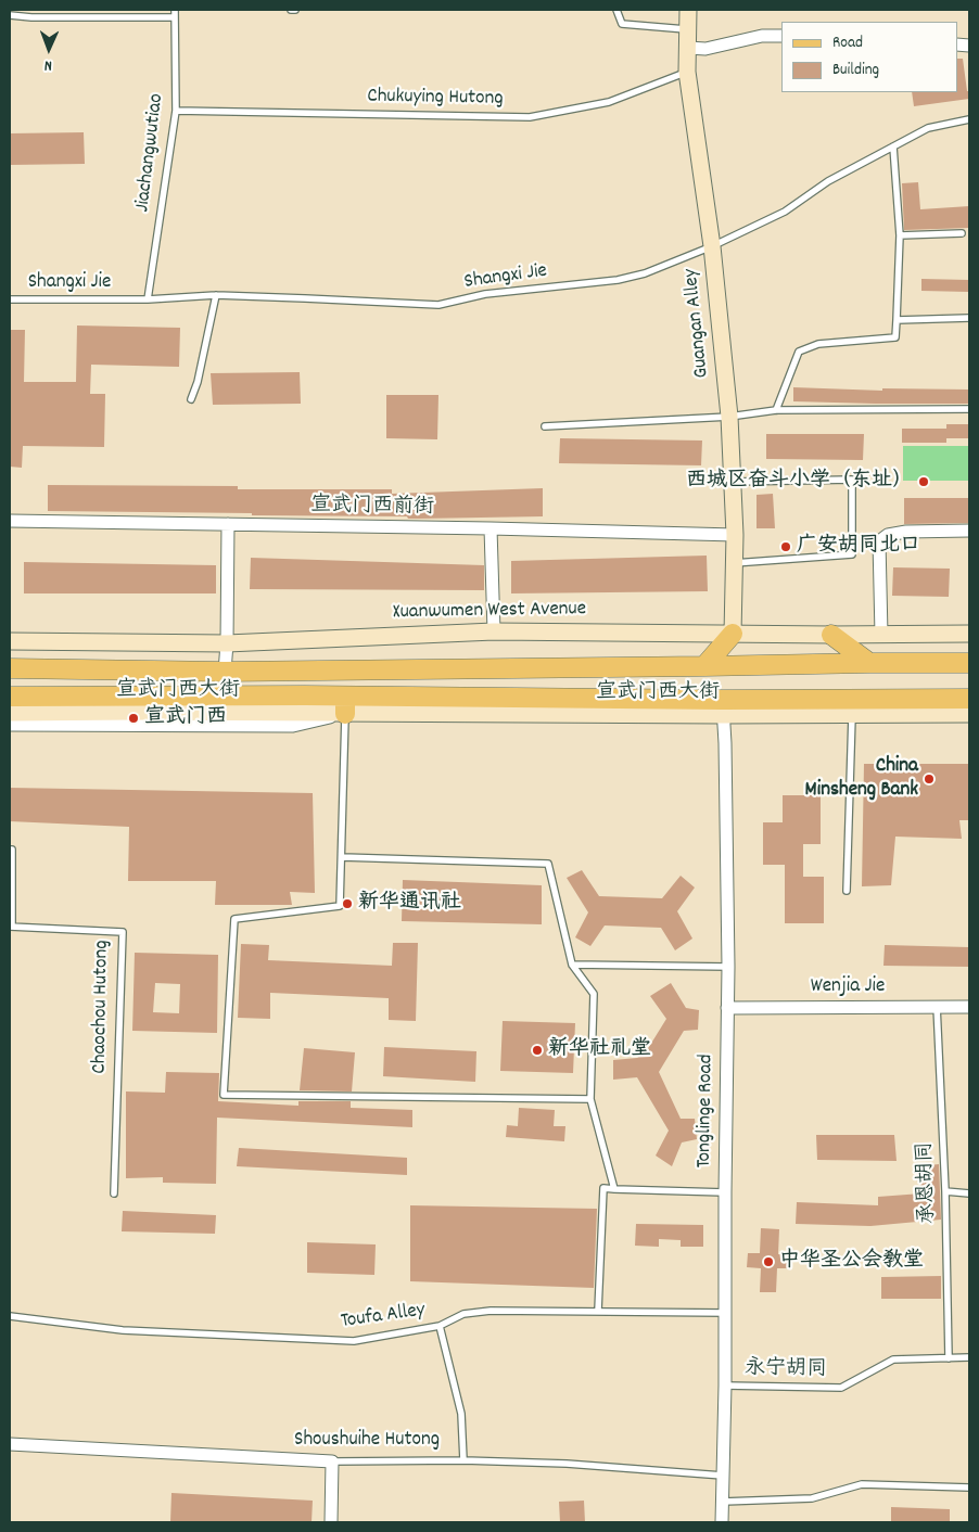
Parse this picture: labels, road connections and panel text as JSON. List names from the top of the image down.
{
  "streets": {
    "street": [
      "Guangan Alley",
      "宣武门西前街",
      "Xuanwumen West Avenue",
      "宣武门西大街",
      "Wenjia Jie",
      "Tonglinge Road",
      "Shoushuihe Hutong"
    ],
    "lane": [
      "Chukuying Hutong",
      "Jiachangwutiao",
      "Shangxi Jie",
      "Chaochou Hutong",
      "承恩胡同",
      "Toufa Alley",
      "永宁胡同"
    ]
  },
  "crossings": [
    ["Chukuying Hutong", "Jiachangwutiao"],
    ["Chukuying Hutong", "Guangan Alley"],
    ["Jiachangwutiao", "Shangxi Jie"],
    ["Shangxi Jie", "Guangan Alley"],
    ["Guangan Alley", "宣武门西前街"],
    ["Guangan Alley", "Xuanwumen West Avenue"],
    ["宣武门西大街", "Tonglinge Road"],
    ["Wenjia Jie", "Tonglinge Road"],
    ["Wenjia Jie", "承恩胡同"],
    ["Tonglinge Road", "Toufa Alley"],
    ["Tonglinge Road", "永宁胡同"],
    ["Tonglinge Road", "Shoushuihe Hutong"],
    ["承恩胡同", "永宁胡同"]
  ],
  "places": [
    "西城区奋斗小学（东址）",
    "广安胡同北口",
    "宣武门西",
    "China Minsheng Bank",
    "新华通讯社",
    "新华社礼堂",
    "中华圣公会教堂"
  ],
  "legend": ["Road", "Building"],
  "north": "bottom"
}
